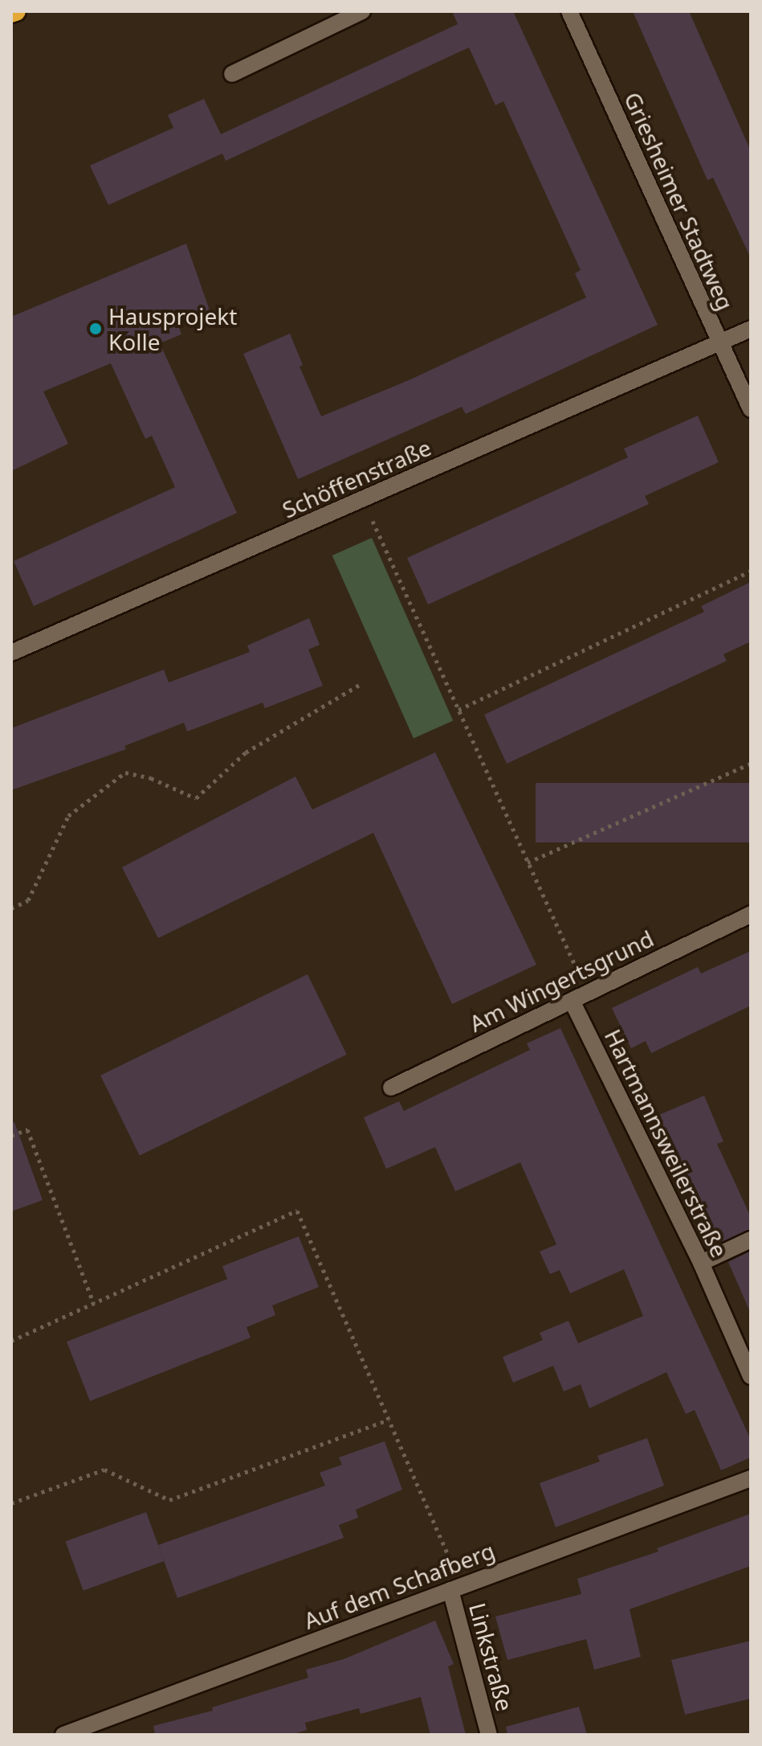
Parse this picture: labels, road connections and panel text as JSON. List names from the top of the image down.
{
  "streets": {
    "street": [
      "Griesheimer Stadtweg",
      "Schöffenstraße",
      "Am Wingertsgrund",
      "Hartmannsweilerstraße",
      "Auf dem Schafberg",
      "Linkstraße"
    ]
  },
  "crossings": [
    ["Griesheimer Stadtweg", "Schöffenstraße"],
    ["Am Wingertsgrund", "Hartmannsweilerstraße"],
    ["Auf dem Schafberg", "Linkstraße"]
  ],
  "places": ["Hausprojekt Kolle"]
}
